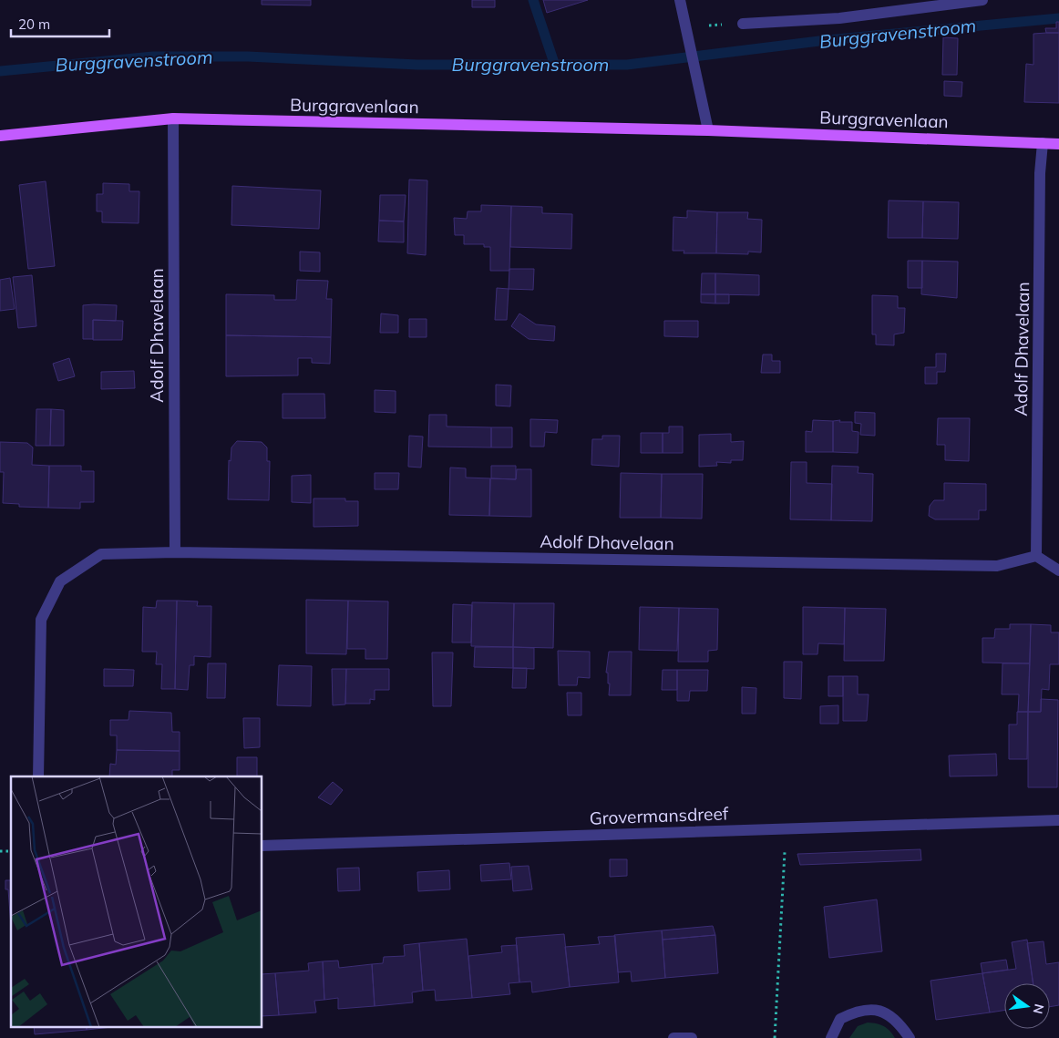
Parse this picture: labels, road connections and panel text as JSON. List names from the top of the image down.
{
  "streets": {
    "main road": ["Burggravenlaan"],
    "street": ["Adolf Dhavelaan", "Grovermansdreef"]
  },
  "crossings": [
    ["Burggravenlaan", "Adolf Dhavelaan"]
  ],
  "water": ["Burggravenstroom"],
  "scale_bar": "20 m",
  "north": "right"
}
